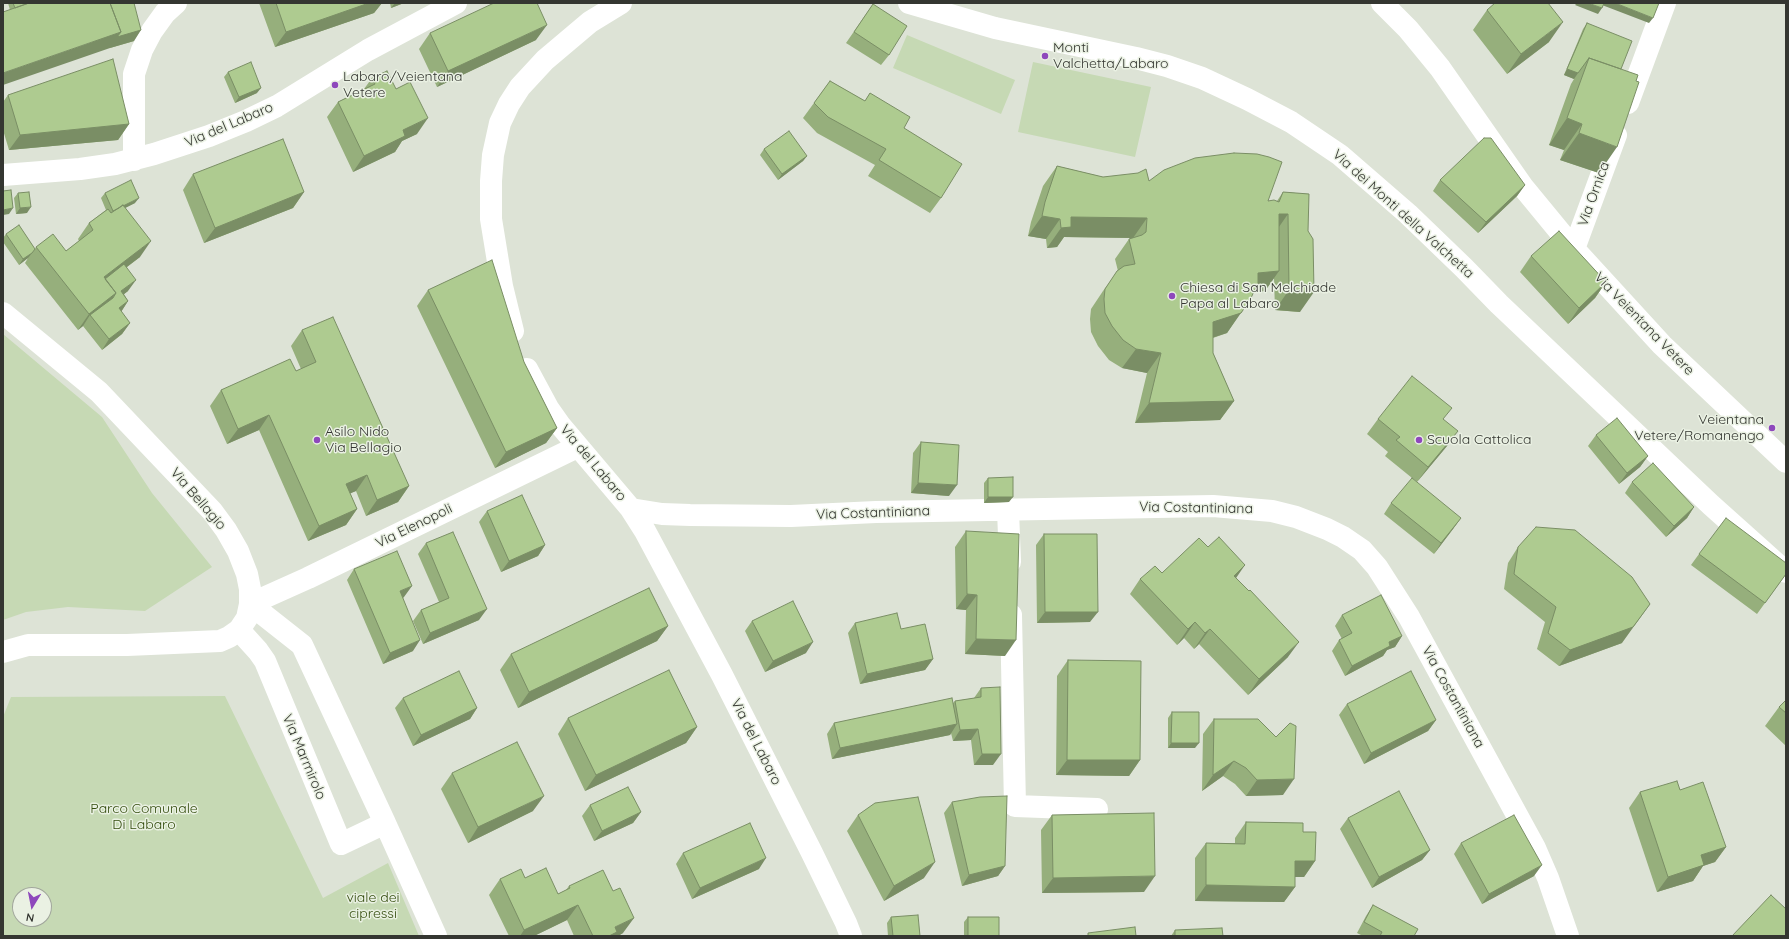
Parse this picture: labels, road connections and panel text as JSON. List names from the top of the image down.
{
  "streets": {
    "street": [
      "Via del Labaro",
      "Via Ornica",
      "Via dei Monti della Valchetta",
      "Via Veientana Vetere",
      "Via Bellagio",
      "Via Costantiniana",
      "Via Elenopoli",
      "Via Marmirolo"
    ]
  },
  "crossings": [
    ["Via del Labaro", "Via Costantiniana"],
    ["Via del Labaro", "Via Elenopoli"],
    ["Via Ornica", "Via Veientana Vetere"],
    ["Via Bellagio", "Via Elenopoli"],
    ["Via Bellagio", "Via Marmirolo"]
  ],
  "parks": ["Parco Comunale Di Labaro", "viale dei cipressi"],
  "places": [
    "Monti Valchetta/Labaro",
    "Labaro/Veientana Vetere",
    "Chiesa di San Melchiade Papa al Labaro",
    "Veientana Vetere/Romanengo",
    "Asilo Nido Via Bellagio",
    "Scuola Cattolica"
  ],
  "north": "bottom"
}
